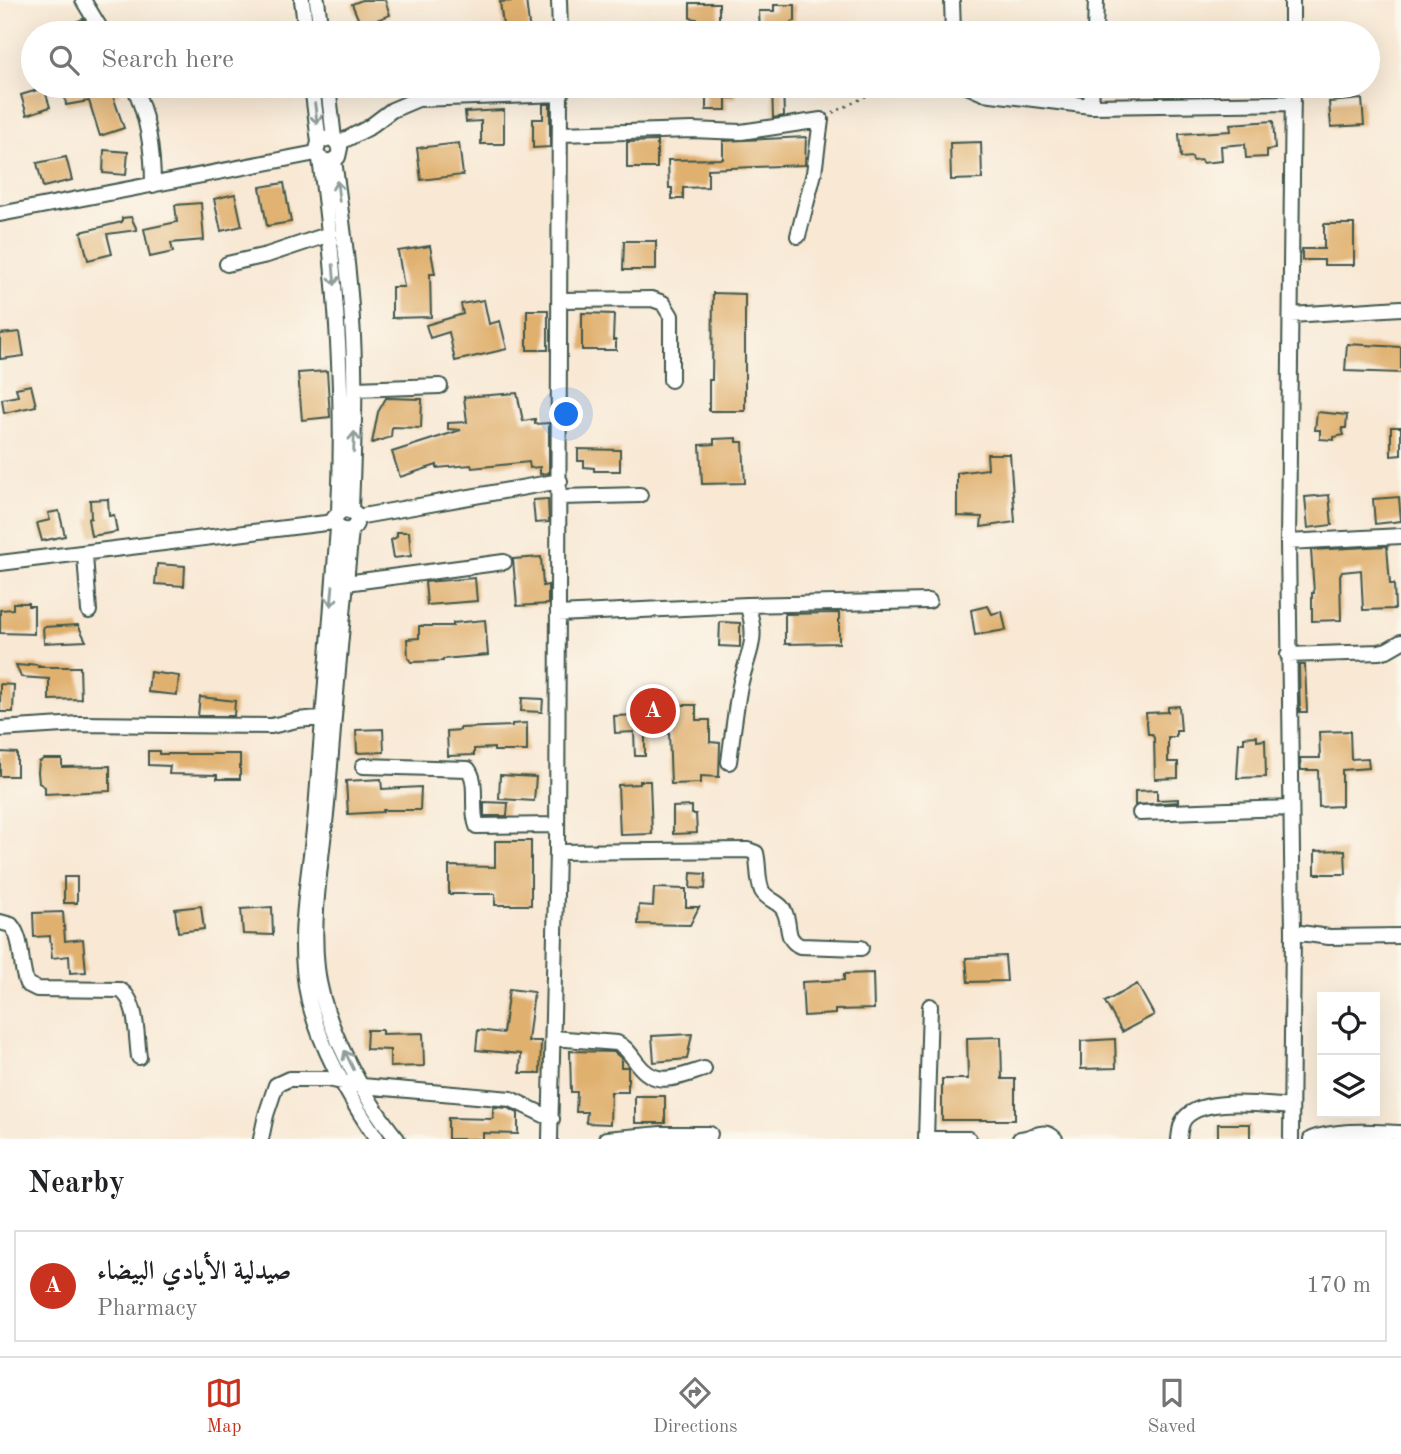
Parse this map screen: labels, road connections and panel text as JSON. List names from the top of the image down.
{
  "page": {
    "search": "Search here",
    "pins": "A",
    "heading": "Nearby",
    "list": [
      {
        "mark": "A",
        "name": "صيدلية الأيادي البيضاء",
        "note": "Pharmacy",
        "value": "170 m"
      }
    ],
    "nav": ["Map", "Directions", "Saved"]
  }
}
